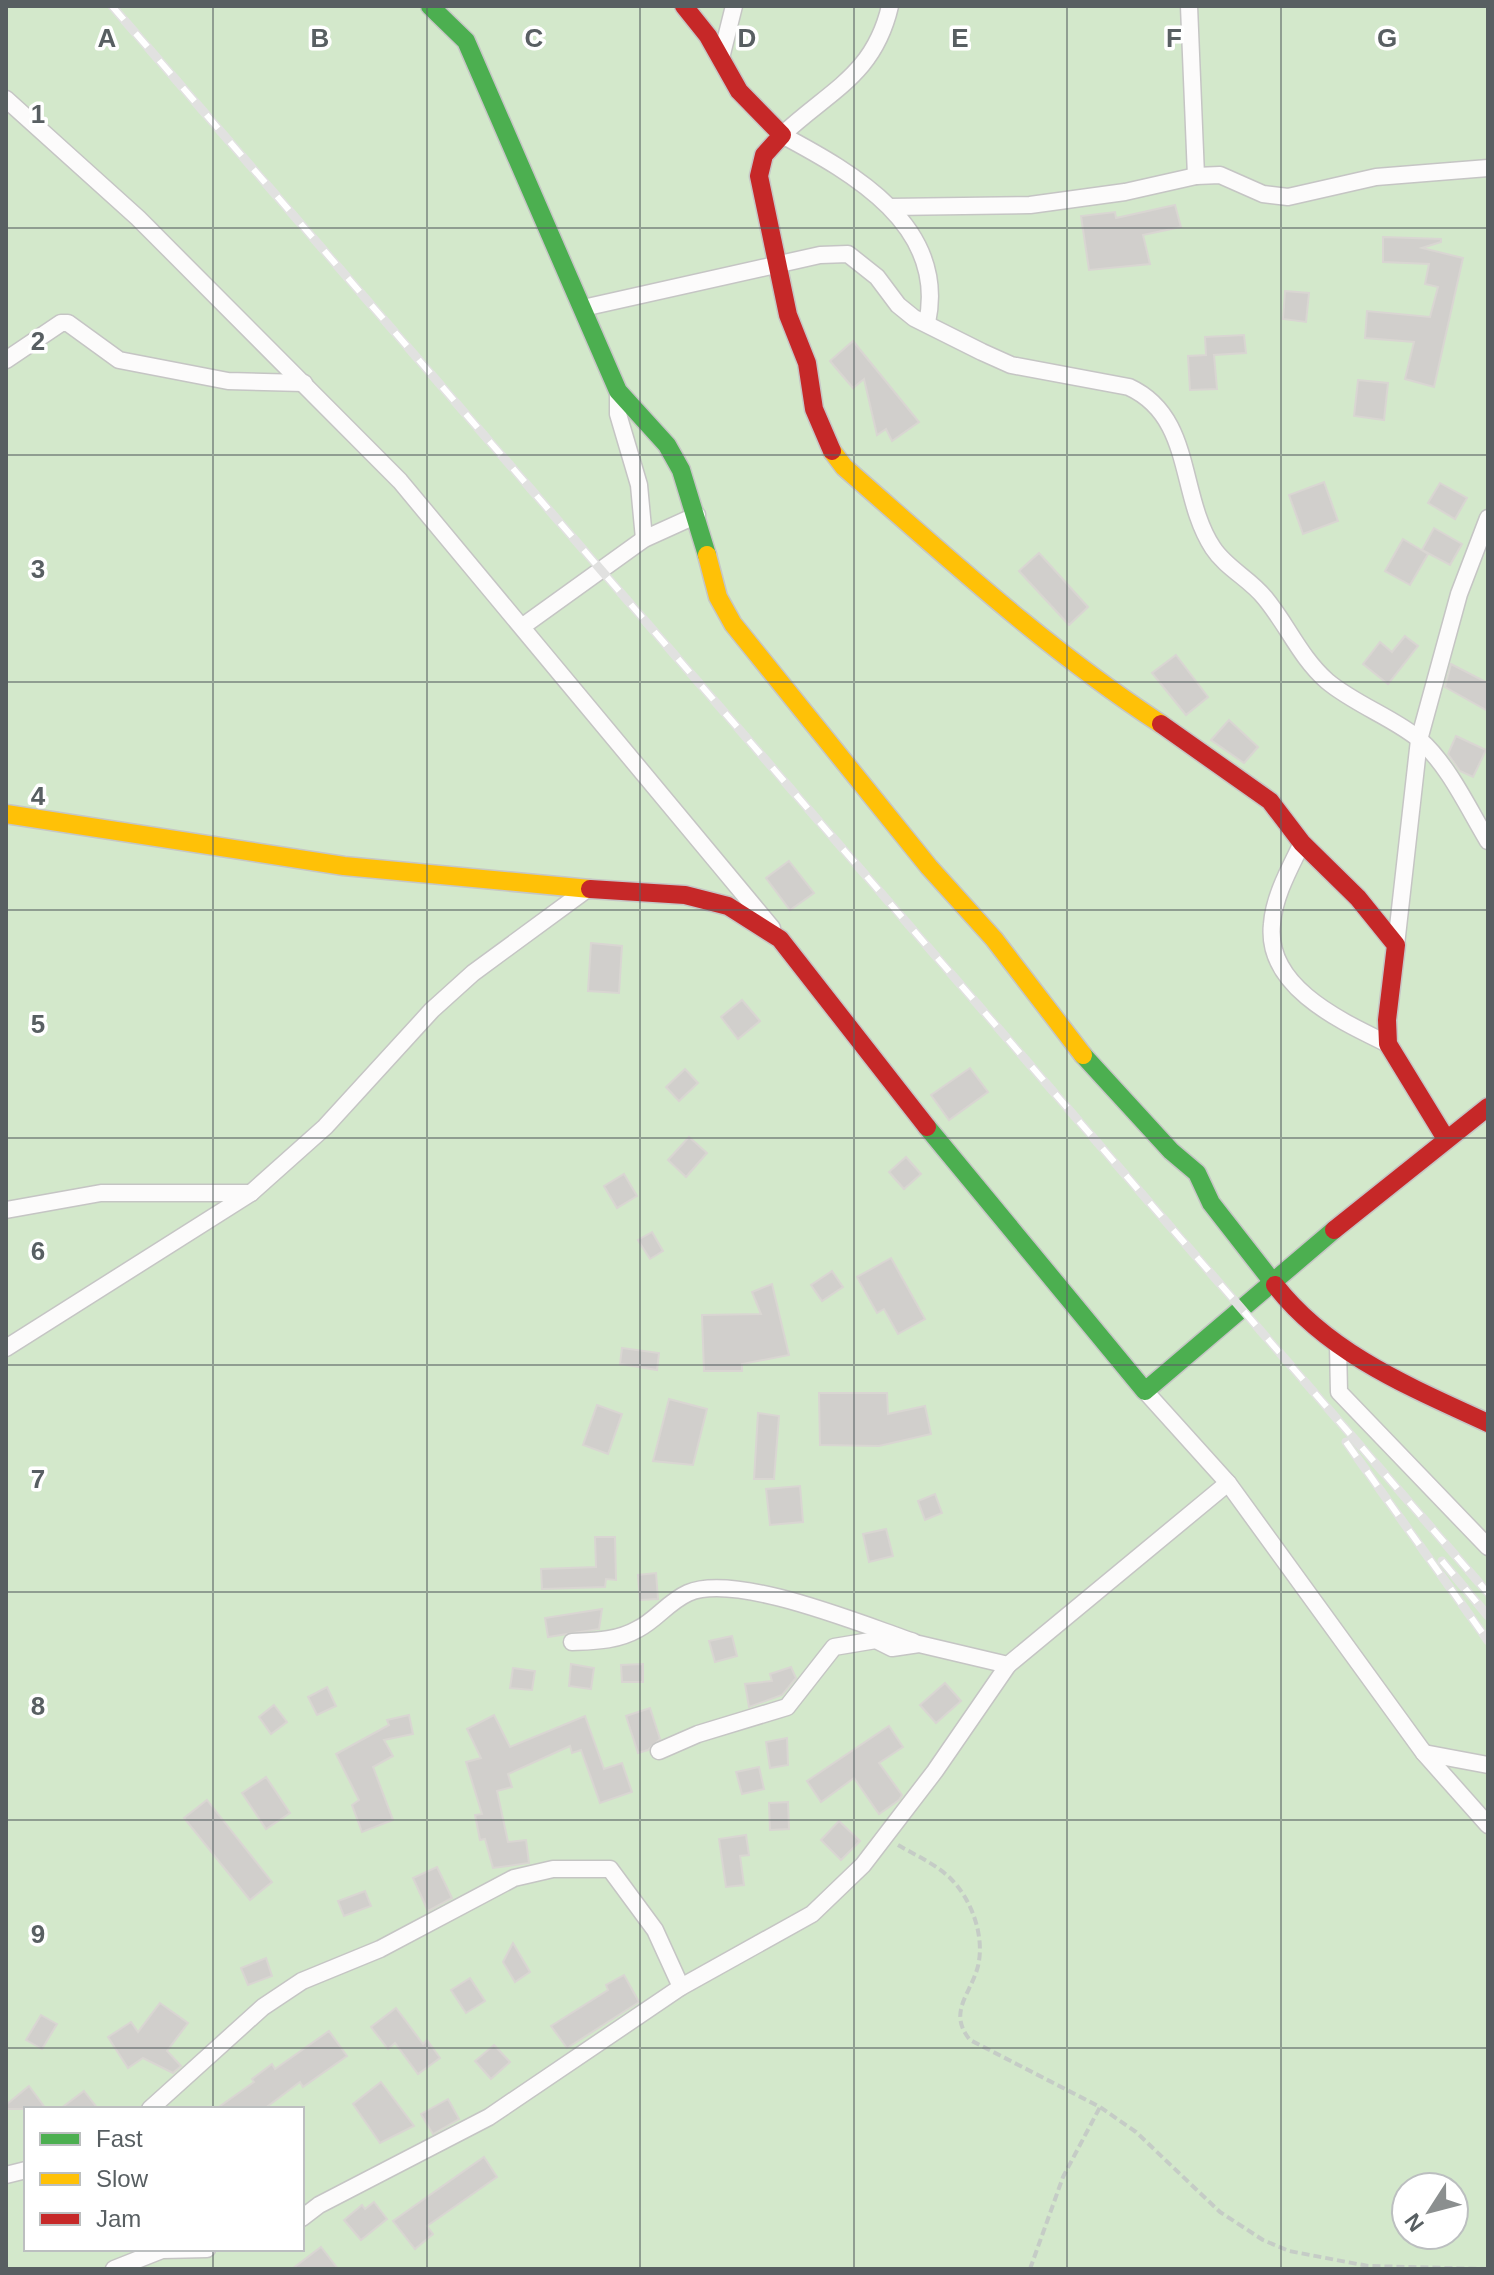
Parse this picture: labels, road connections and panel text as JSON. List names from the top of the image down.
{
  "legend": ["Fast", "Slow", "Jam"],
  "north": "bottom left",
  "grid": {
    "columns": [
      "A",
      "B",
      "C",
      "D",
      "E",
      "F",
      "G"
    ],
    "rows": [
      "1",
      "2",
      "3",
      "4",
      "5",
      "6",
      "7",
      "8",
      "9"
    ]
  }
}
